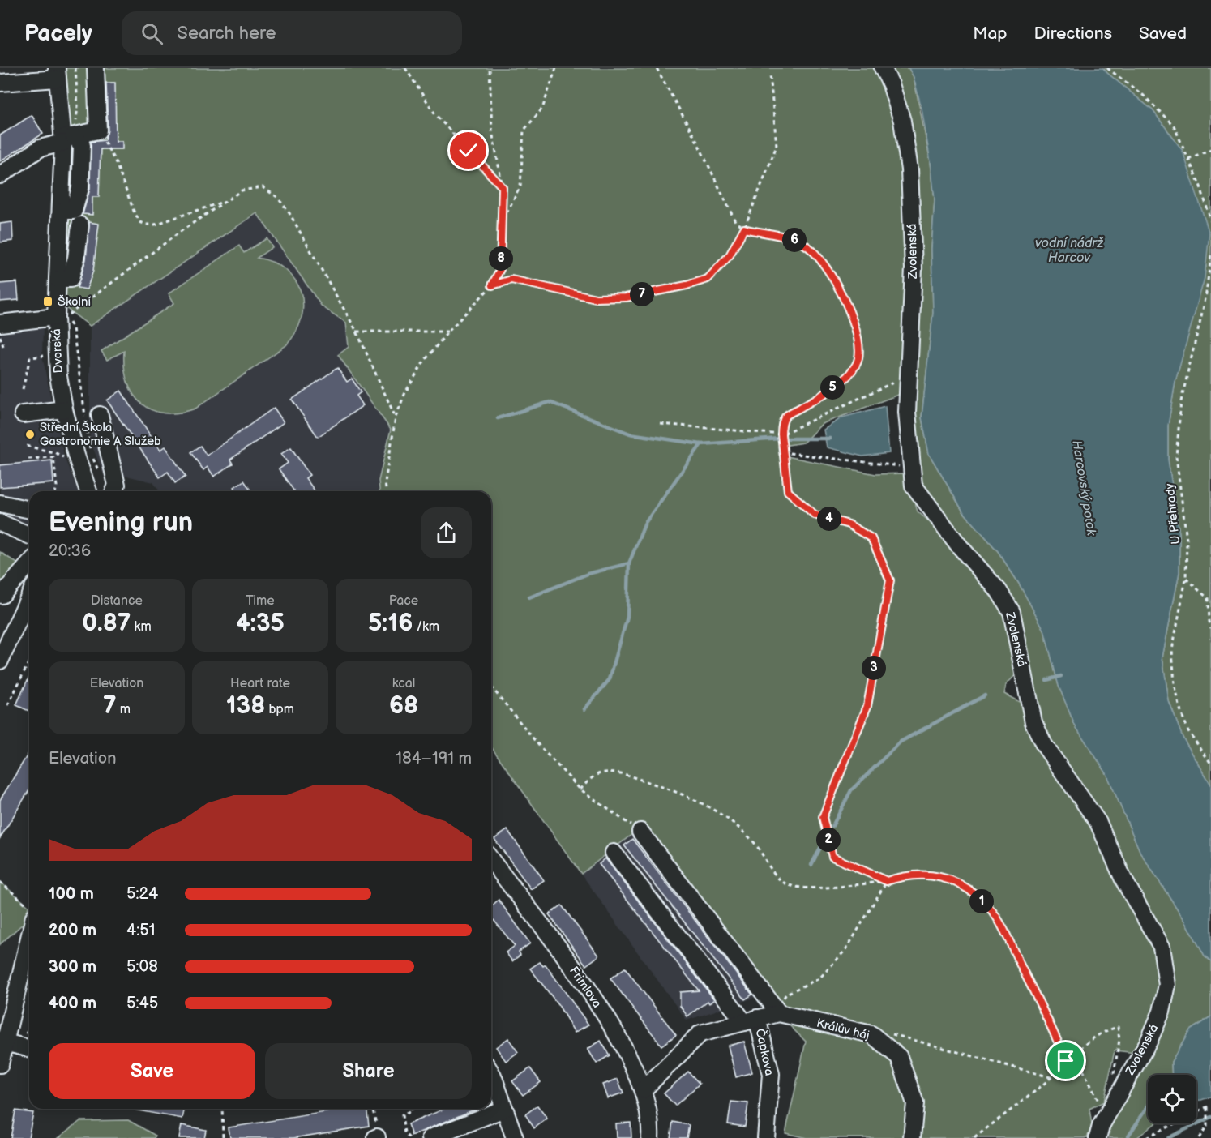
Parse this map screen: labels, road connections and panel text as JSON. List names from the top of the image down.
{
  "streets": {
    "street": [
      "Zvolenská",
      "Dvorská",
      "Frimlova",
      "Králův háj",
      "Čapkova"
    ],
    "path": ["U Přehrady"]
  },
  "crossings": [
    ["Frimlova", "Čapkova"],
    ["Králův háj", "Čapkova"]
  ],
  "water": ["vodní nádrž Harcov", "Harcovský potok"],
  "places": {
    "transit": ["Školní"],
    "other": ["Střední Škola Gastronomie A Služeb"]
  },
  "page": {
    "header": "Pacely",
    "search": "Search here",
    "nav": ["Map", "Directions", "Saved"],
    "pins": [
      "6",
      "8",
      "7",
      "5",
      "4",
      "3",
      "2",
      "1"
    ],
    "heading": ["Evening run", "20:36"],
    "stats": [
      ["Distance", "0.87 km"],
      ["Time", "4:35"],
      ["Pace", "5:16 /km"],
      ["Elevation", "7 m"],
      ["Heart rate", "138 bpm"],
      ["kcal", "68"]
    ],
    "chart": ["Elevation", "184–191 m"],
    "list": [
      {
        "name": "100 m",
        "note": "5:24"
      },
      {
        "name": "200 m",
        "note": "4:51"
      },
      {
        "name": "300 m",
        "note": "5:08"
      },
      {
        "name": "400 m",
        "note": "5:45"
      }
    ],
    "buttons": ["Save", "Share"]
  }
}
